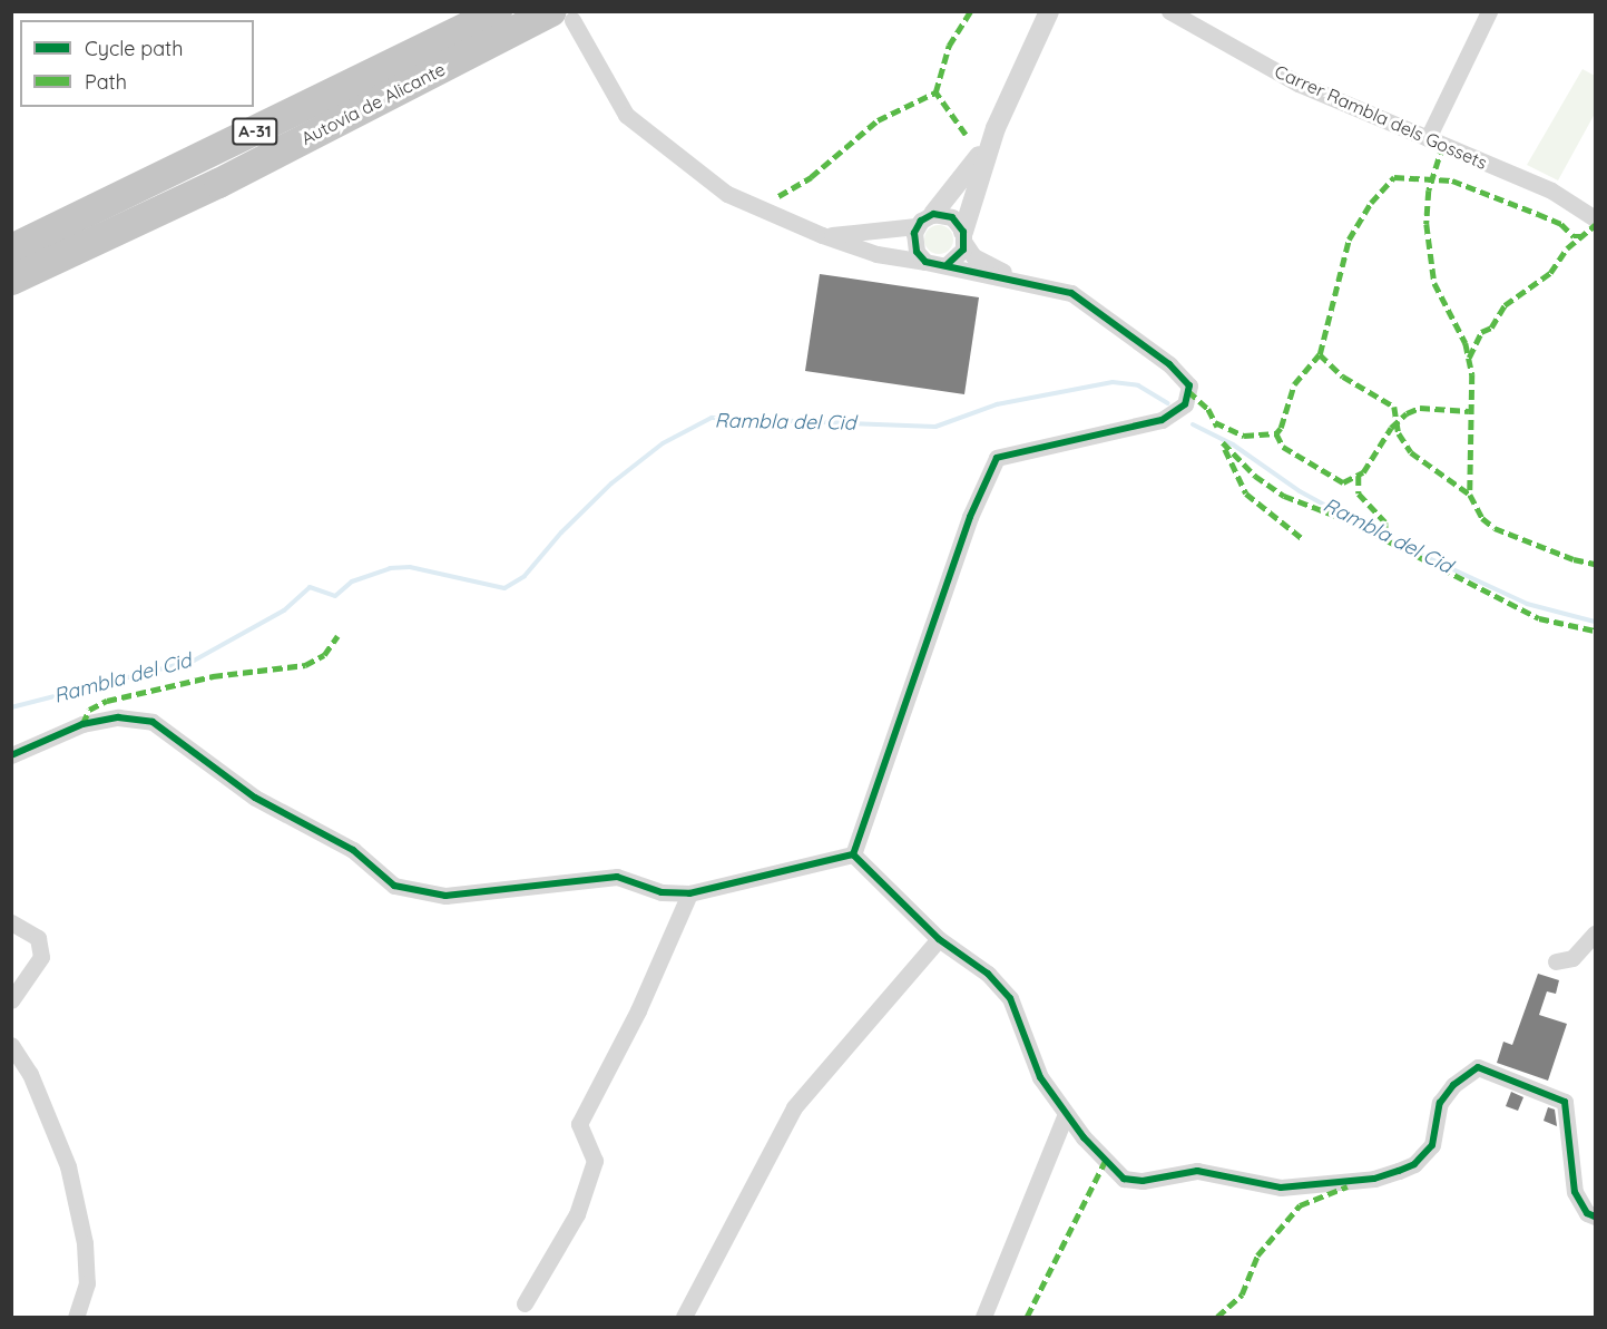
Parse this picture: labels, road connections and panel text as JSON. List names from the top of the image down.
{
  "streets": {
    "highway": ["Autovía de Alicante", "A-31"],
    "street": ["Carrer Rambla dels Gossets"]
  },
  "water": ["Rambla del Cid"],
  "legend": ["Cycle path", "Path"]
}
